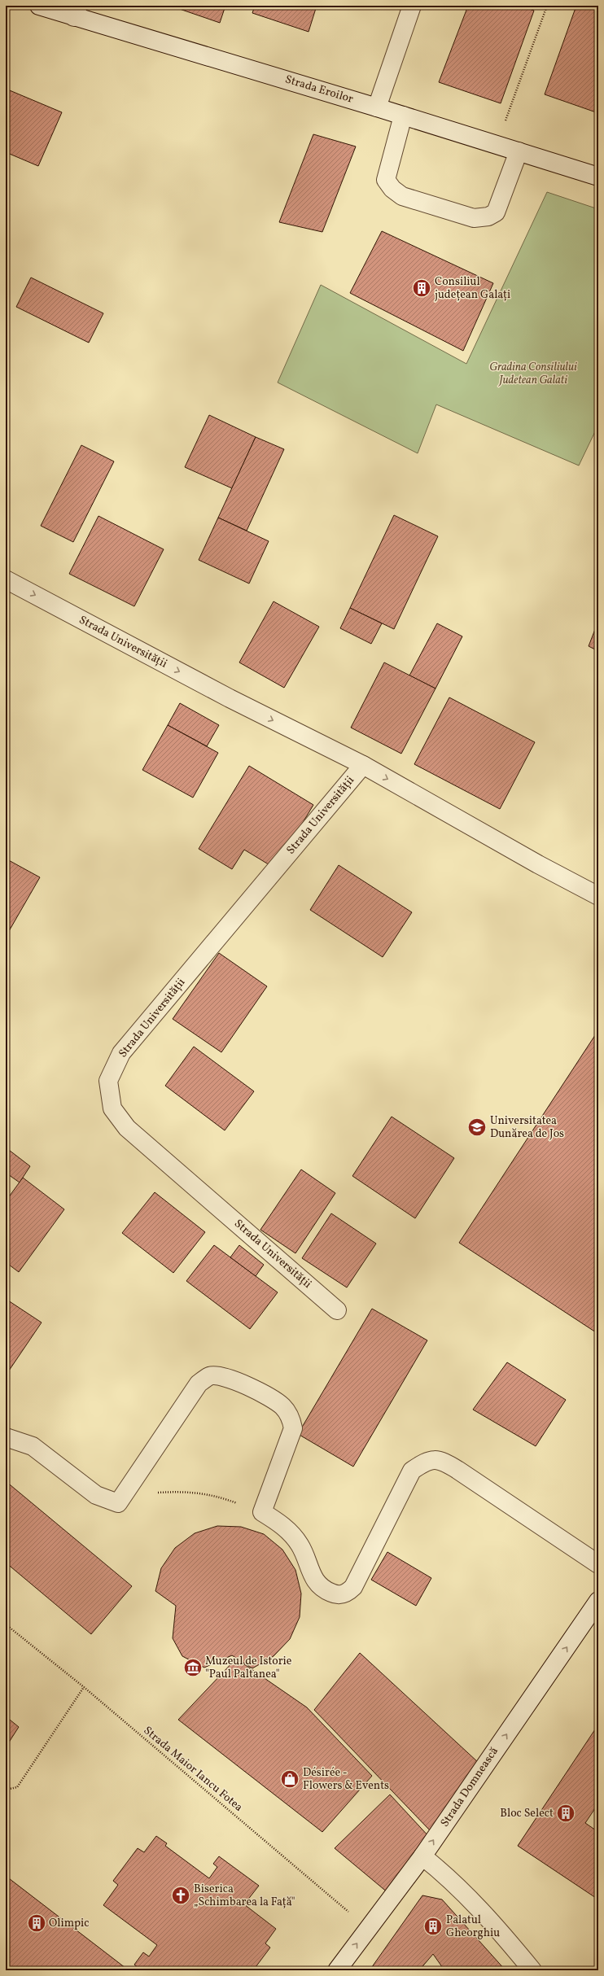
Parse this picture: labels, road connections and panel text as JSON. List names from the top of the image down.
{
  "streets": {
    "street": ["Strada Eroilor", "Strada Universității", "Strada Domnească"],
    "path": ["Strada Maior Iancu Fotea"]
  },
  "crossings": [
    ["Strada Maior Iancu Fotea", "Strada Domnească"]
  ],
  "one_way": ["Strada Universității", "Strada Domnească"],
  "parks": ["Gradina Consiliului Judetean Galati"],
  "places": {
    "building": [
      "Consiliul județean Galați",
      "Bloc Select",
      "Olimpic",
      "Palatul Gheorghiu"
    ],
    "school or university": ["Universitatea Dunărea de Jos"],
    "museum": ["Muzeul de Istorie \"Paul Paltanea\""],
    "shop": ["Désirée - Flowers & Events"],
    "church": ["Biserica „Schimbarea la Față\""]
  }
}
